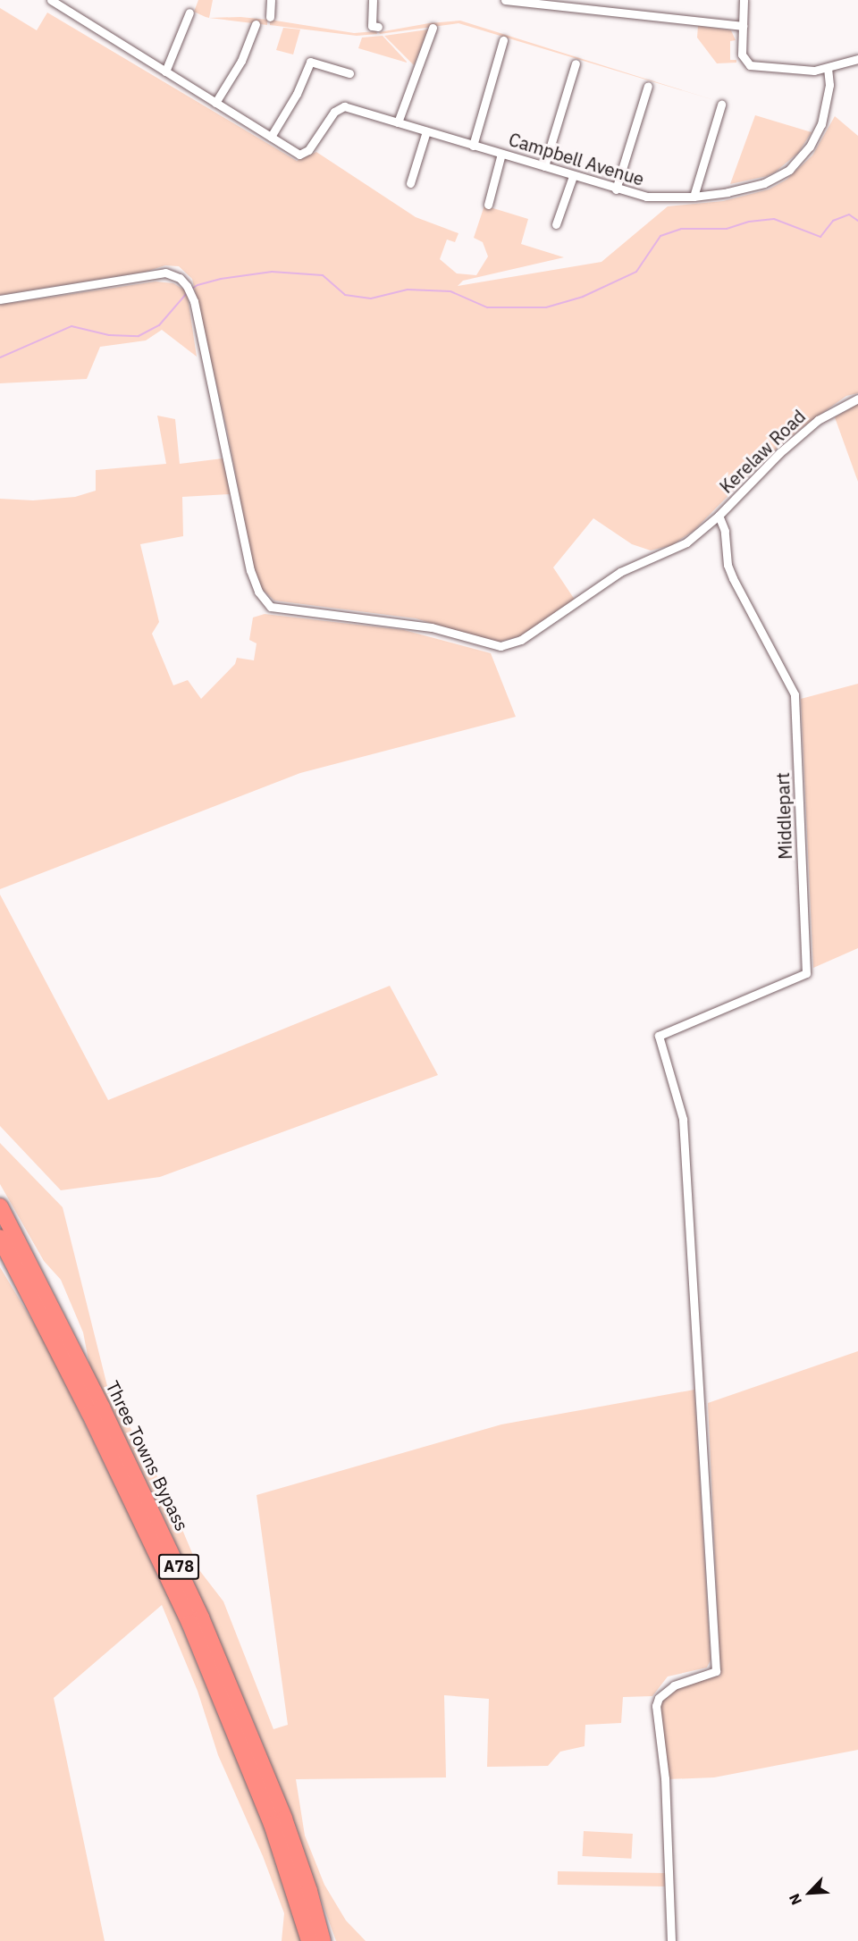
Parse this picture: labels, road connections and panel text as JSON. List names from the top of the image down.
{
  "streets": {
    "highway": ["Three Towns Bypass", "A78"],
    "street": ["Campbell Avenue", "Kerelaw Road", "Middlepart"]
  },
  "crossings": [
    ["Kerelaw Road", "Middlepart"]
  ],
  "north": "bottom left"
}
